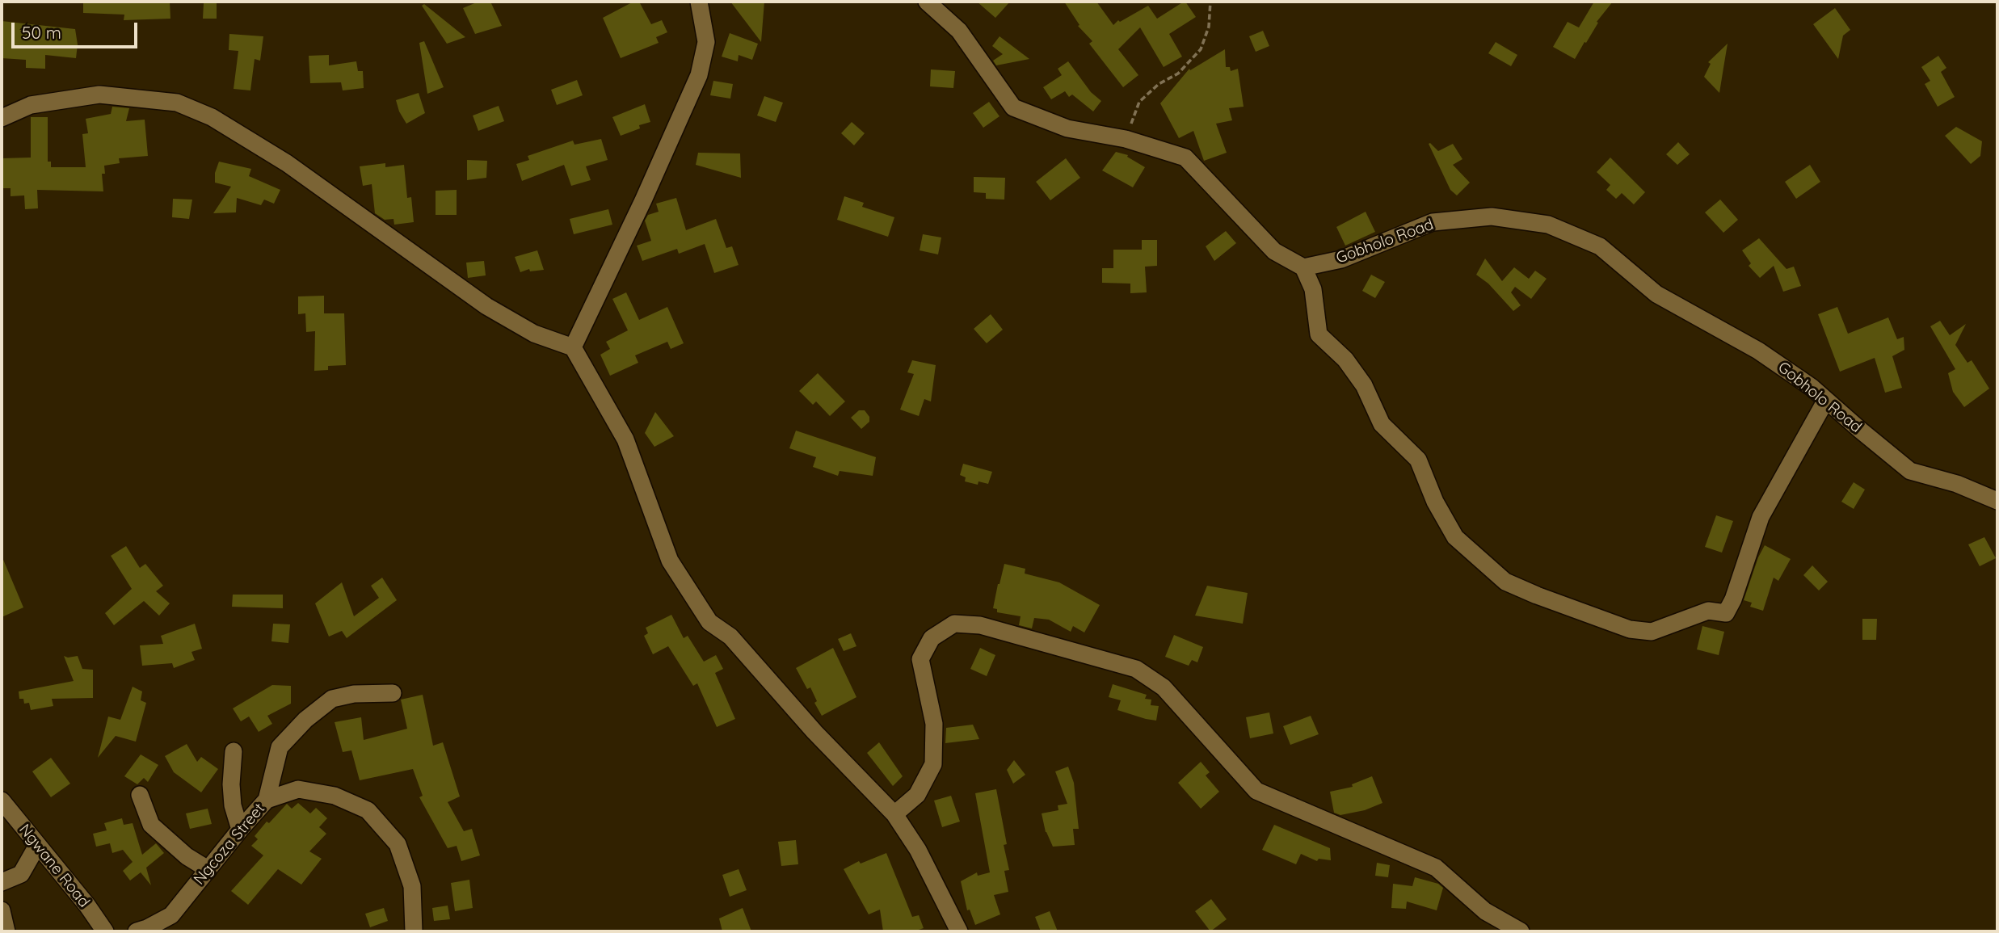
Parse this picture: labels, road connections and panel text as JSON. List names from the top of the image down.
{
  "streets": {
    "street": ["Gobholo Road", "Ngcoza Street", "Ngwane Road"]
  },
  "scale_bar": "50 m"
}
